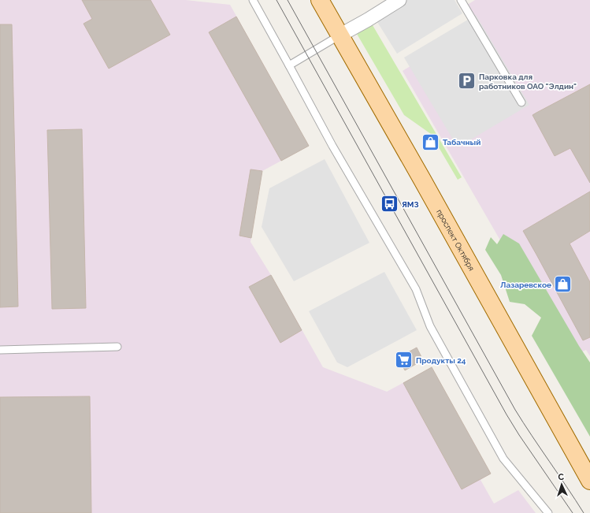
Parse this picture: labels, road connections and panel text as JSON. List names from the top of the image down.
{
  "streets": {
    "main road": ["проспект Октября"]
  },
  "places": {
    "parking": ["Парковка для работников ОАО \"Элдин\""],
    "shop": ["Табачный", "Лазаревское"],
    "bus stop": ["ЯМЗ"],
    "supermarket": ["Продукты 24"]
  },
  "north": "top"
}
